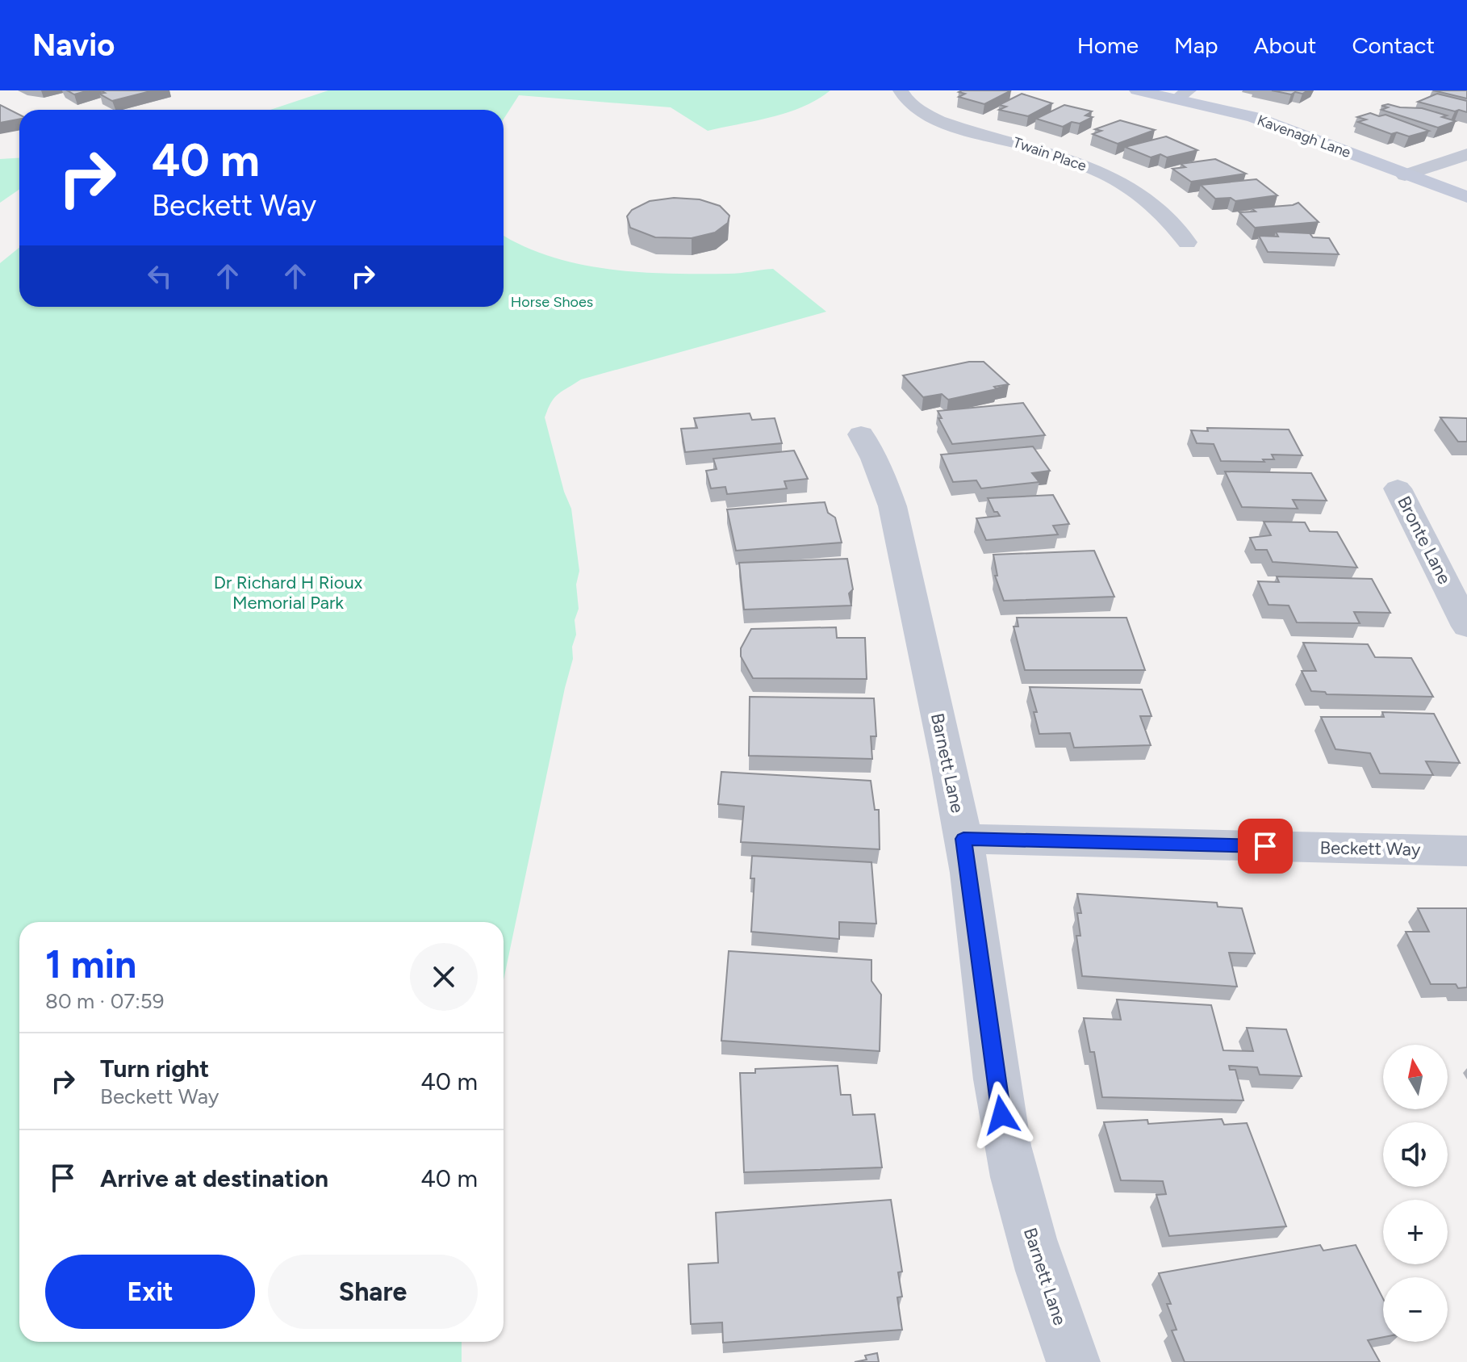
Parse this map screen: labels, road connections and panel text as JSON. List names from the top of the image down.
{
  "streets": {
    "main road": ["Kavenagh Lane"],
    "street": [
      "Twain Place",
      "Bronte Lane",
      "Barnett Lane",
      "Beckett Way"
    ]
  },
  "crossings": [
    ["Barnett Lane", "Beckett Way"]
  ],
  "parks": ["Horse Shoes", "Dr Richard H Rioux Memorial Park"],
  "north": "top",
  "page": {
    "header": "Navio",
    "nav": [
      "Home",
      "Map",
      "About",
      "Contact"
    ],
    "turn": ["40 m", "Beckett Way"],
    "heading": ["1 min", "80 m · 07:59"],
    "list": [
      {
        "name": "Turn right",
        "note": "Beckett Way",
        "value": "40 m"
      },
      {
        "name": "Arrive at destination",
        "value": "40 m"
      }
    ],
    "map_buttons": ["+", "−"],
    "buttons": ["Exit", "Share"]
  }
}
